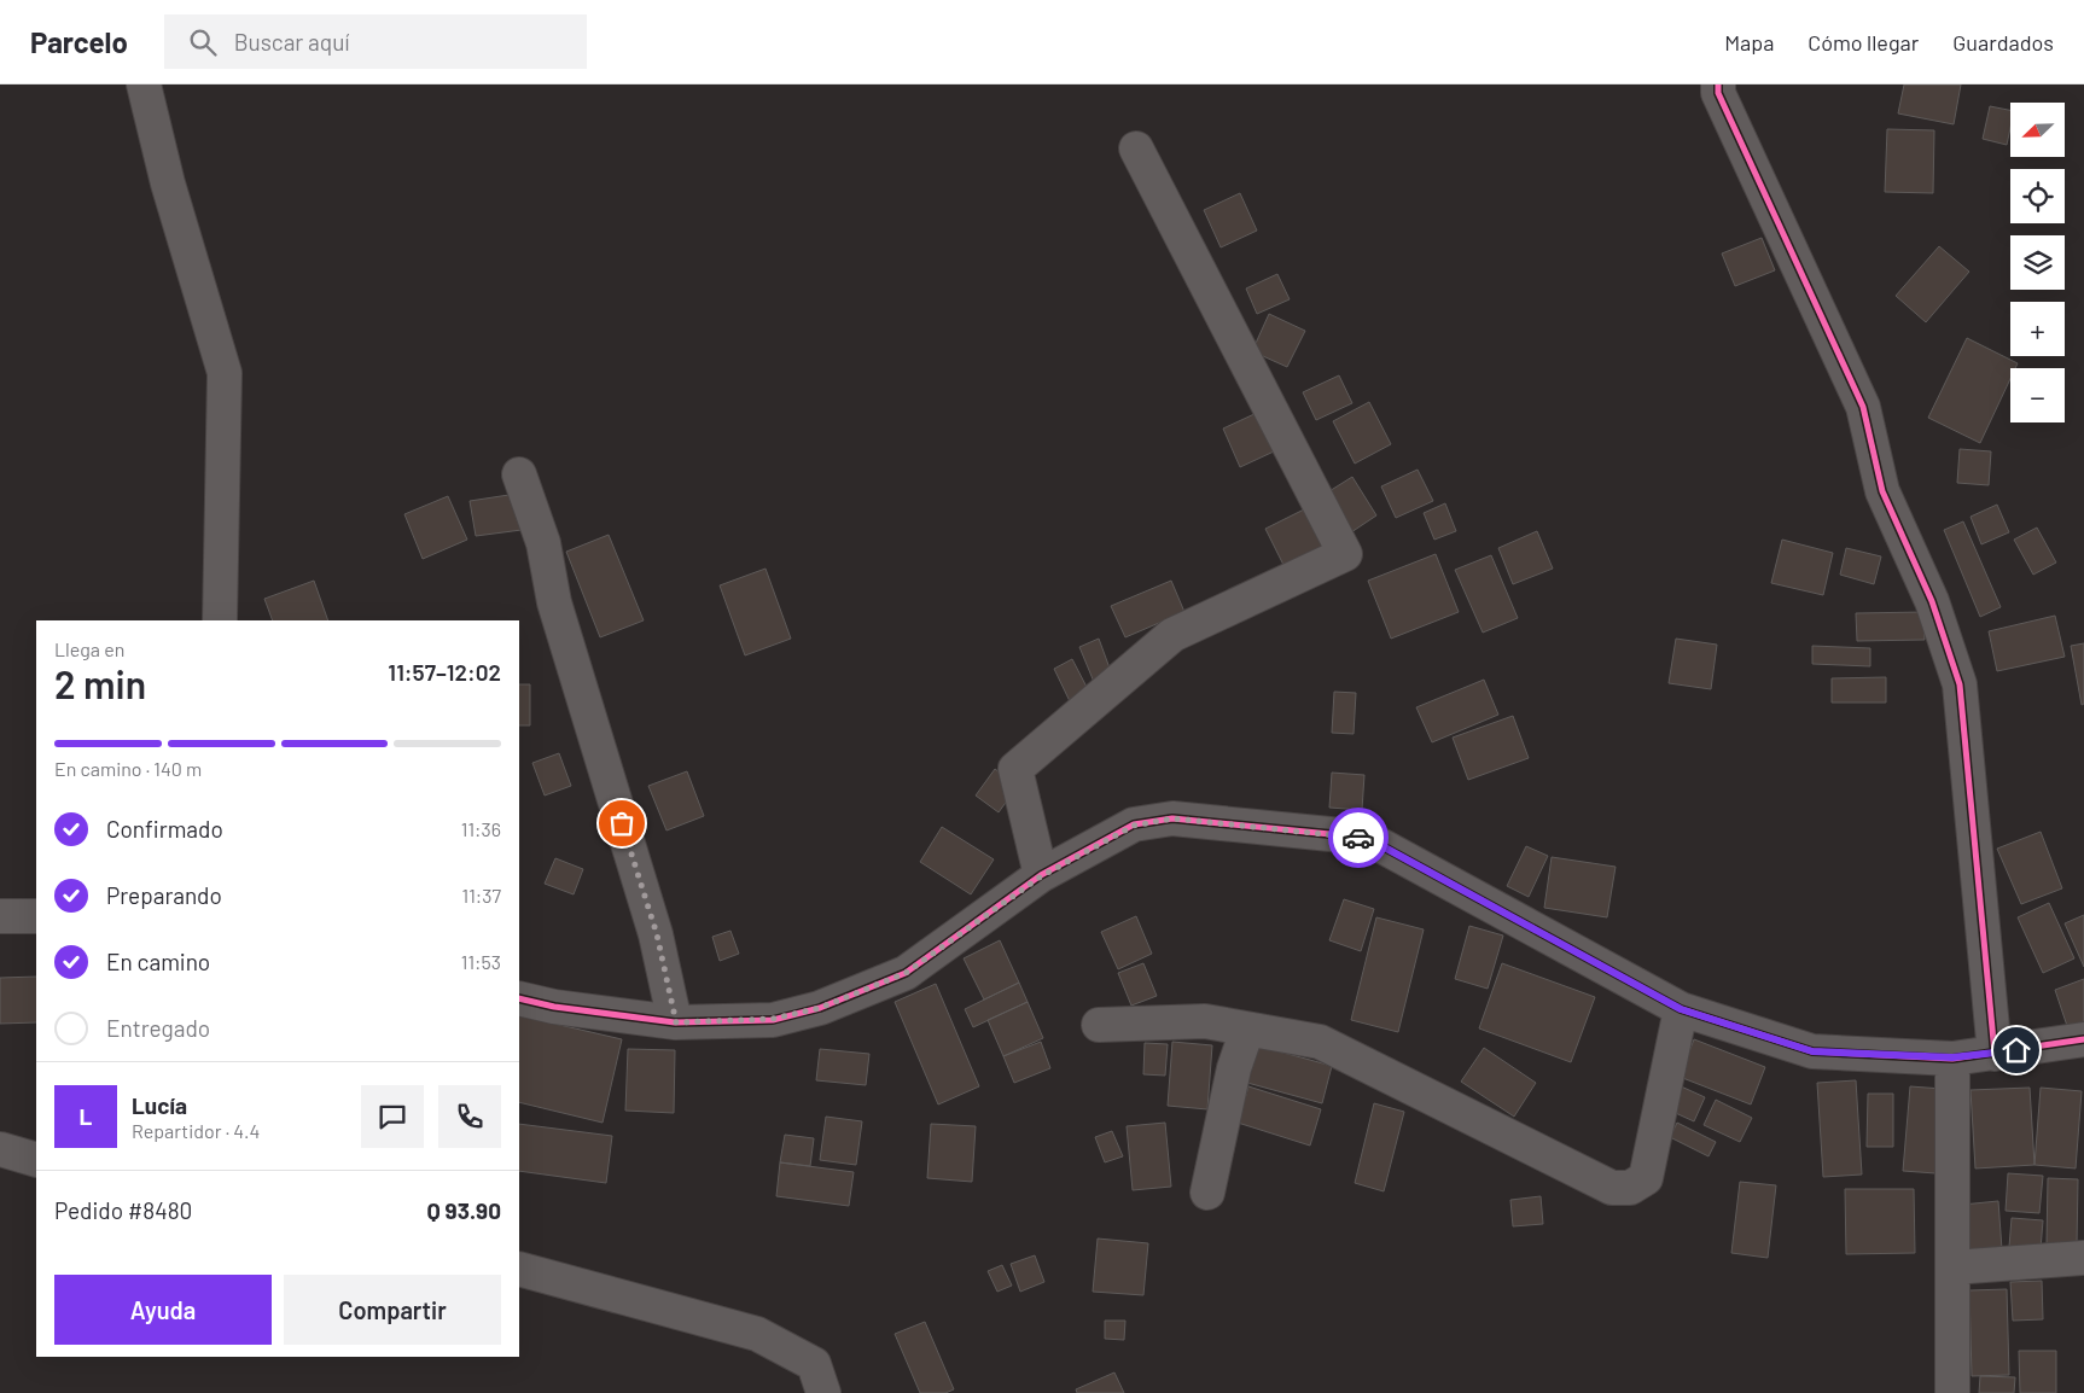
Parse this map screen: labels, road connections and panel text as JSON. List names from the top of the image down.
{
  "north": "bottom left",
  "page": {
    "header": "Parcelo",
    "search": "Buscar aquí",
    "nav": ["Mapa", "Cómo llegar", "Guardados"],
    "map_buttons": ["+", "−"],
    "heading": ["2 min", "Llega en", "11:57–12:02"],
    "panel": [
      "Lucía",
      "Repartidor · 4.4",
      "Pedido #8480",
      "Q 93.90"
    ],
    "bar": "En camino · 140 m",
    "list": [
      ["Confirmado", "11:36"],
      ["Preparando", "11:37"],
      ["En camino", "11:53"],
      "Entregado"
    ],
    "round": "L",
    "buttons": ["Ayuda", "Compartir"]
  }
}
